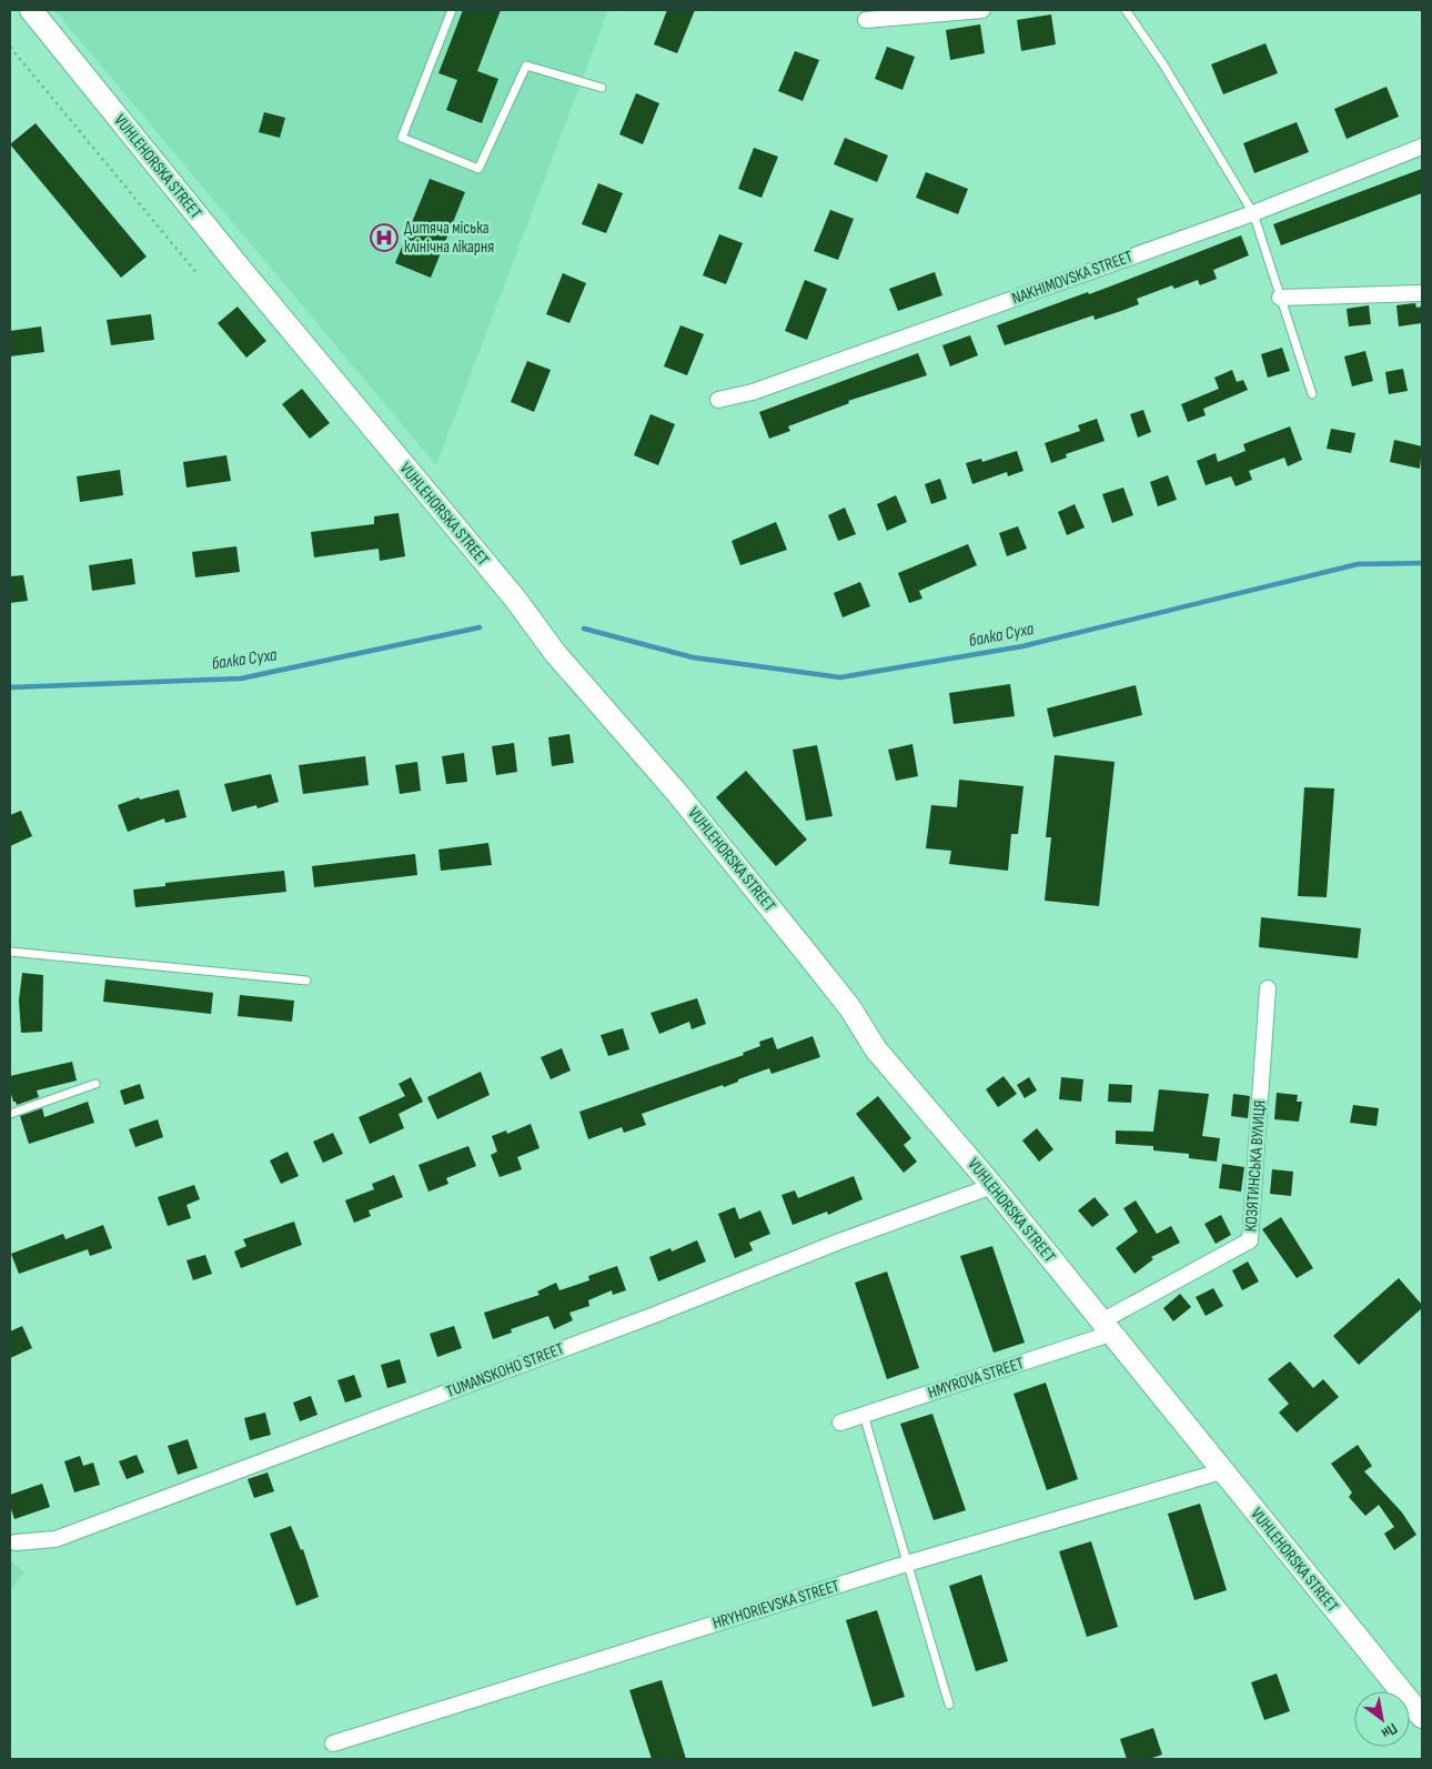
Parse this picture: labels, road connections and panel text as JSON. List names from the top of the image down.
{
  "streets": {
    "main road": ["VUHLEHORSKA STREET"],
    "street": [
      "NAKHIMOVSKA STREET",
      "КОЗЯТИНСЬКА ВУЛИЦЯ",
      "TUMANSKOHO STREET",
      "HMYROVA STREET",
      "HRYHORIEVSKA STREET"
    ]
  },
  "crossings": [
    ["VUHLEHORSKA STREET", "КОЗЯТИНСЬКА ВУЛИЦЯ"],
    ["VUHLEHORSKA STREET", "TUMANSKOHO STREET"],
    ["VUHLEHORSKA STREET", "HMYROVA STREET"],
    ["VUHLEHORSKA STREET", "HRYHORIEVSKA STREET"],
    ["КОЗЯТИНСЬКА ВУЛИЦЯ", "HMYROVA STREET"]
  ],
  "water": ["балка Суха"],
  "places": {
    "hospital": ["Дитяча міська клінічна лікарня"]
  },
  "north": "bottom right"
}
